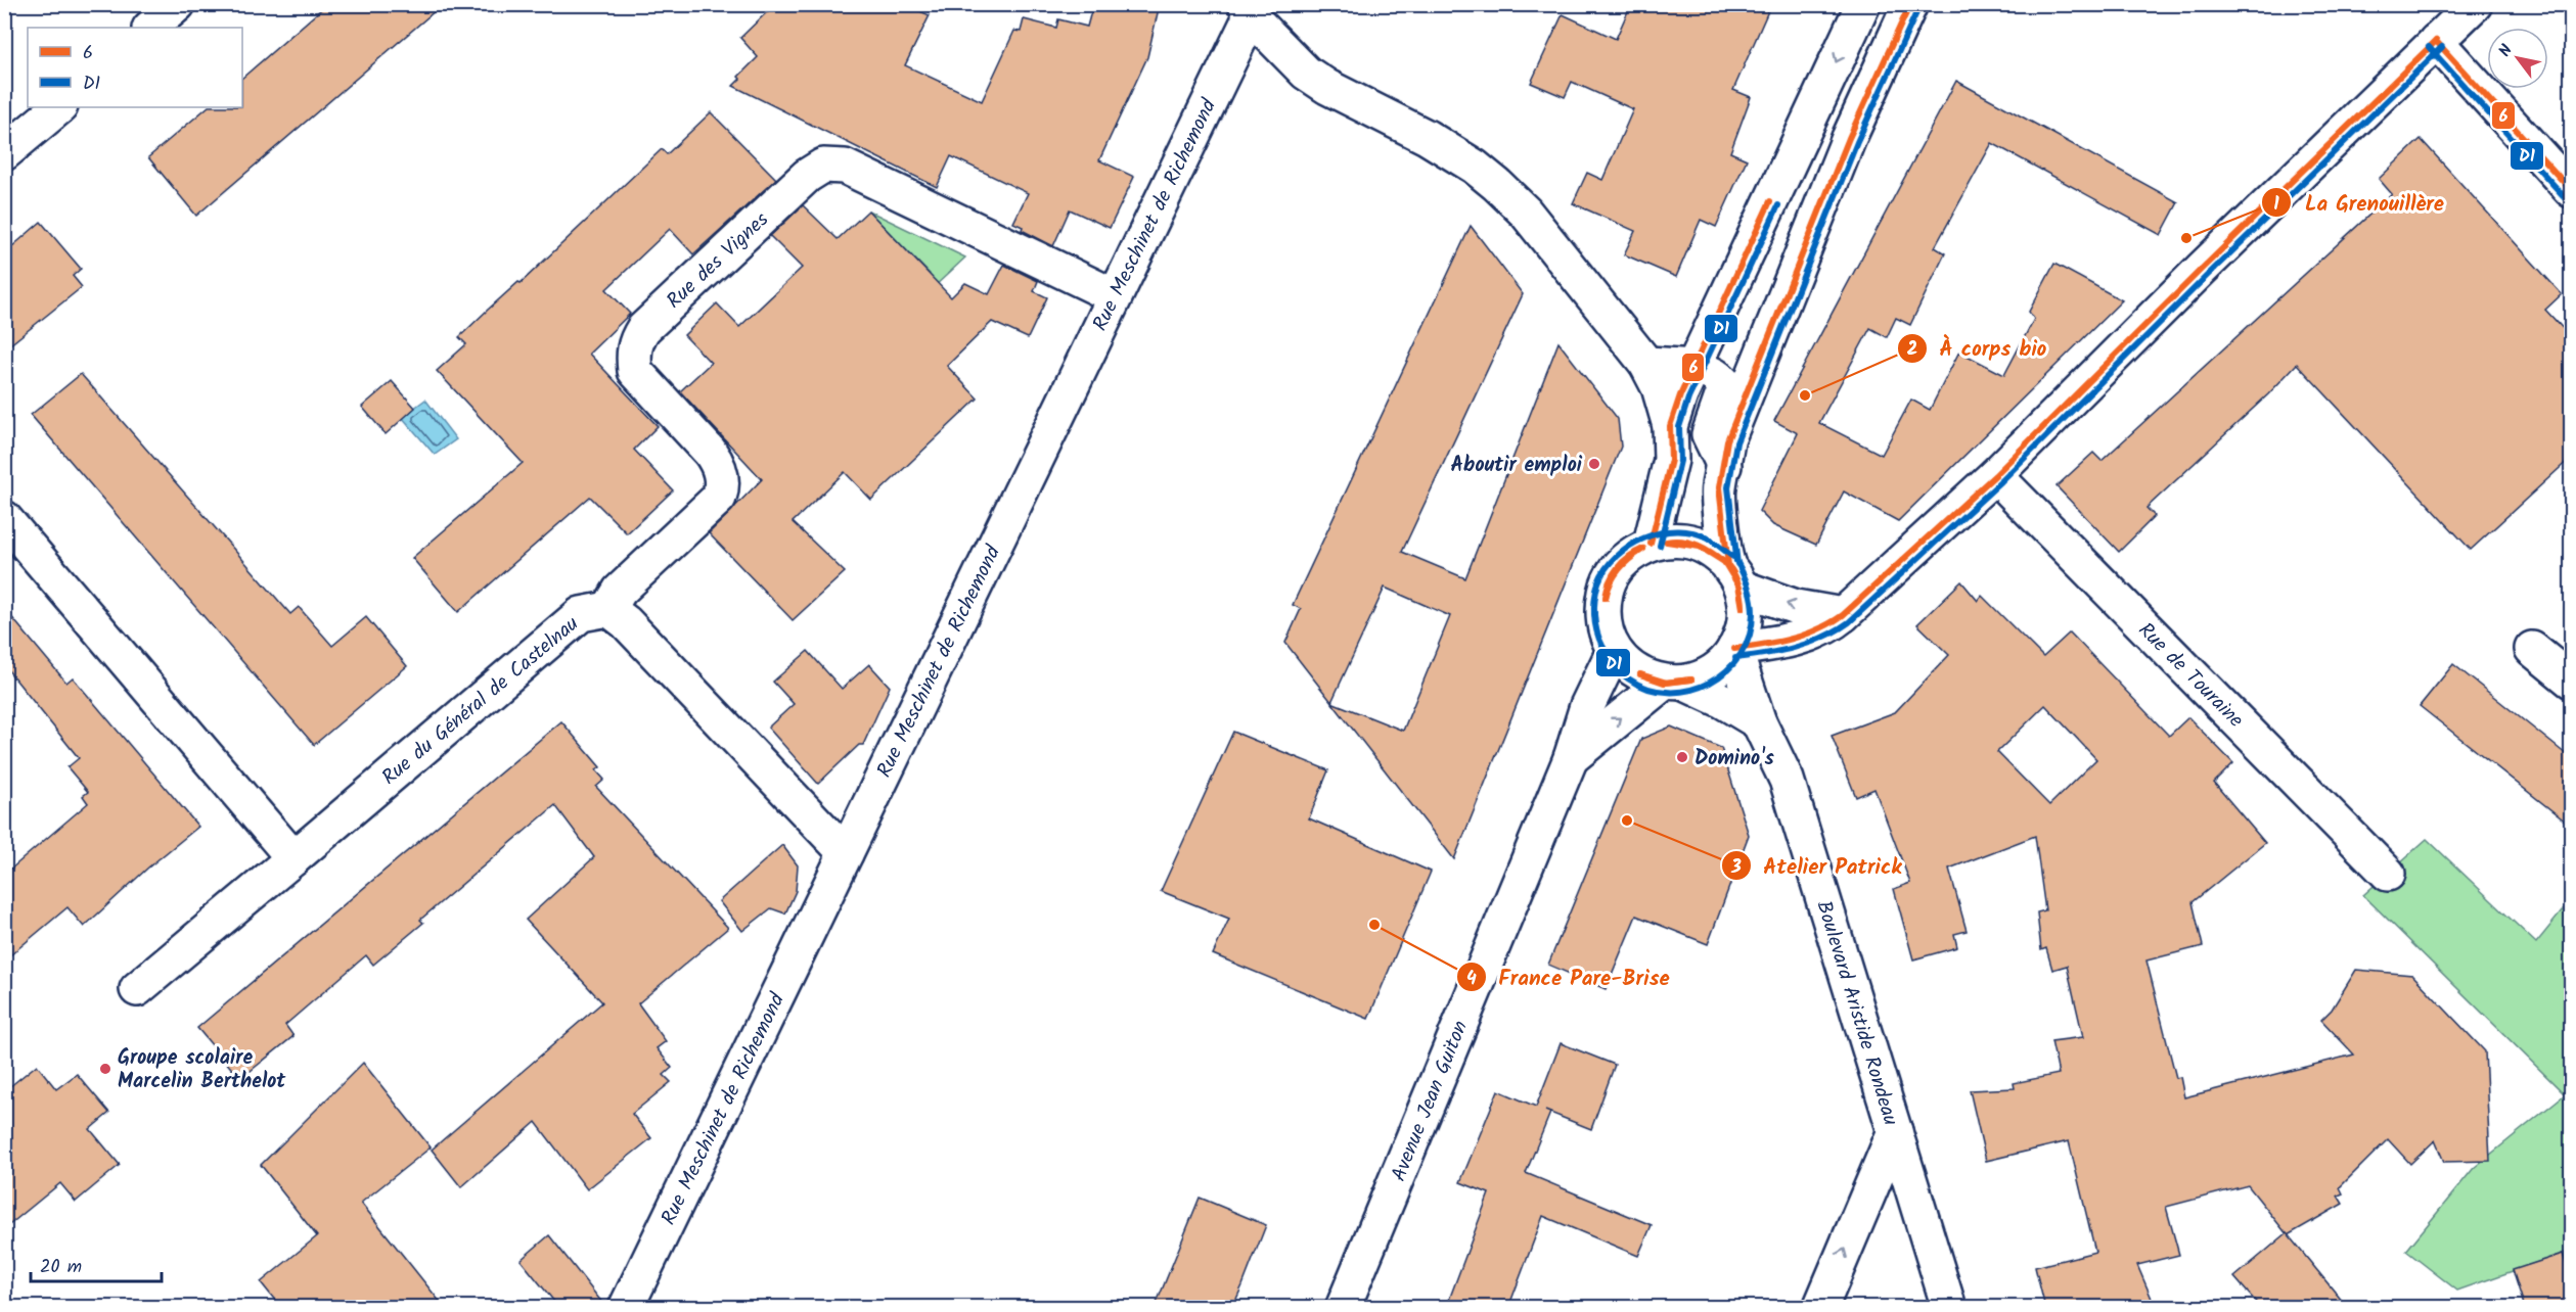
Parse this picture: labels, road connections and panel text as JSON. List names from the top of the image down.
{
  "streets": {
    "street": [
      "Rue Meschinet de Richemond",
      "Rue des Vignes",
      "Rue de Touraine",
      "Rue du Général de Castelnau",
      "Boulevard Aristide Rondeau",
      "Avenue Jean Guiton"
    ]
  },
  "crossings": [
    ["Rue Meschinet de Richemond", "Rue des Vignes"],
    ["Rue des Vignes", "Rue du Général de Castelnau"],
    ["Boulevard Aristide Rondeau", "Avenue Jean Guiton"]
  ],
  "places": [
    "La Grenouillère",
    "À corps bio",
    "Aboutir emploi",
    "Domino's",
    "Atelier Patrick",
    "France Pare-Brise",
    "Groupe scolaire Marcelin Berthelot"
  ],
  "lines": ["transit line 6", "transit line D1"],
  "legend": ["6", "D1"],
  "scale_bar": "20 m",
  "north": "top left"
}
